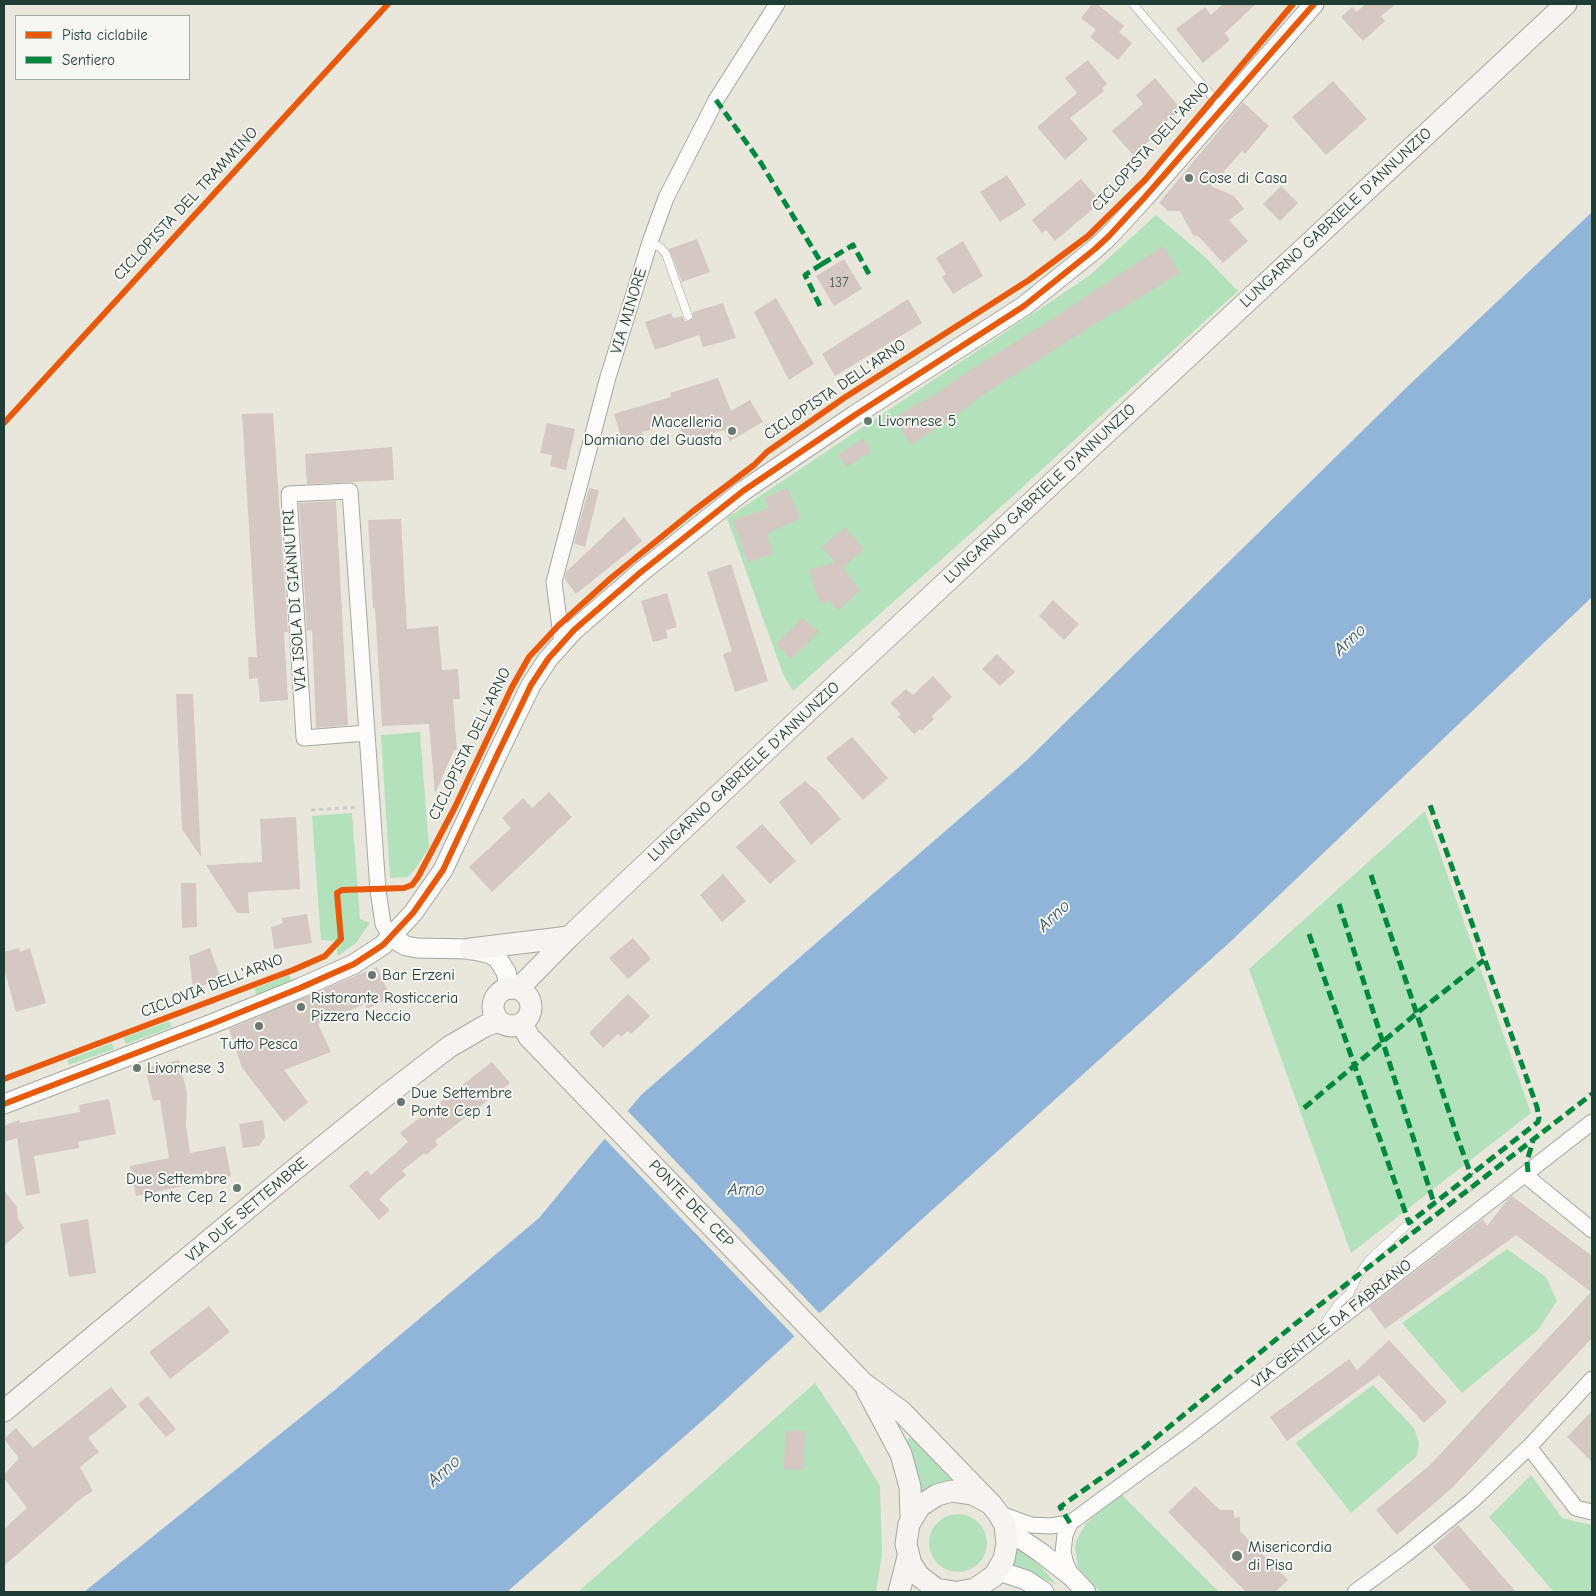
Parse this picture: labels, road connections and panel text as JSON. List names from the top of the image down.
{
  "streets": {
    "main road": ["LUNGARNO GABRIELE D'ANNUNZIO", "PONTE DEL CEP", "VIA DUE SETTEMBRE"],
    "street": ["VIA MINORE", "VIA ISOLA DI GIANNUTRI", "VIA GENTILE DA FABRIANO"],
    "cycle path": ["CICLOPISTA DELL'ARNO", "CICLOPISTA DEL TRAMMINO"]
  },
  "crossings": [
    ["LUNGARNO GABRIELE D'ANNUNZIO", "PONTE DEL CEP"],
    ["LUNGARNO GABRIELE D'ANNUNZIO", "VIA DUE SETTEMBRE"],
    ["PONTE DEL CEP", "VIA DUE SETTEMBRE"],
    ["PONTE DEL CEP", "VIA GENTILE DA FABRIANO"]
  ],
  "water": ["Arno"],
  "places": [
    "Cose di Casa",
    "Livornese 5",
    "Macelleria Damiano del Guasta",
    "Bar Erzeni",
    "Ristorante Rosticceria Pizzera Neccio",
    "Tutto Pesca",
    "Livornese 3",
    "Due Settembre Ponte Cep 1",
    "Due Settembre Ponte Cep 2",
    "Misericordia di Pisa"
  ],
  "house_numbers": ["137"],
  "legend": ["Pista ciclabile", "Sentiero"]
}
